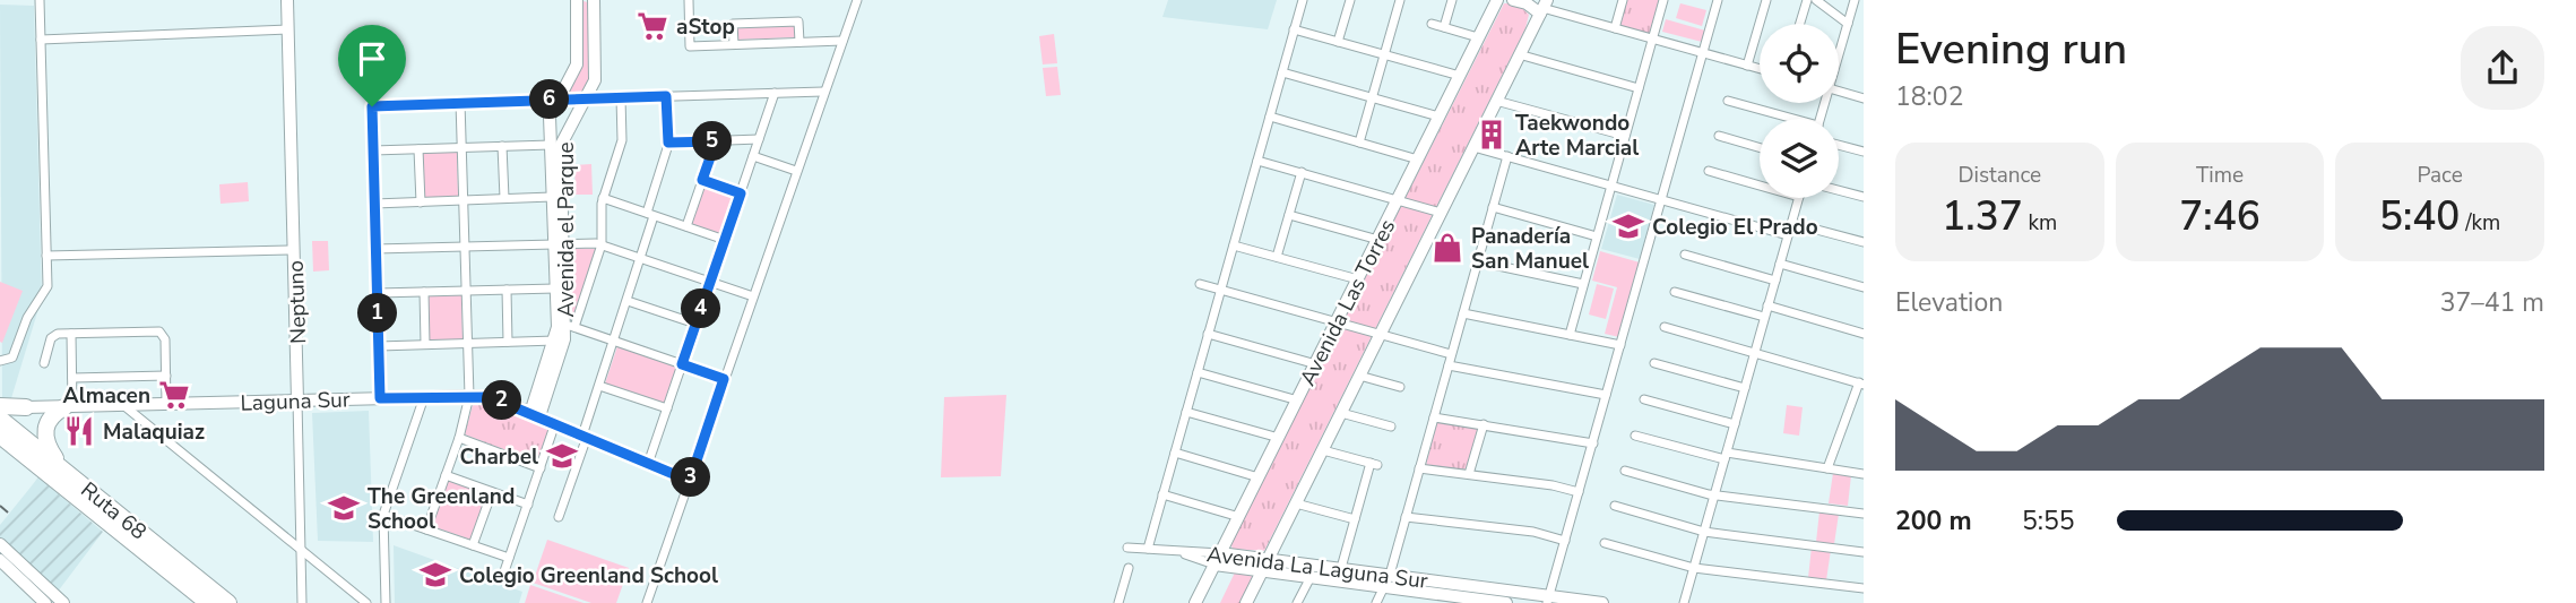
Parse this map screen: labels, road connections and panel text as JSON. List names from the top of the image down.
{
  "streets": {
    "highway": ["Ruta 68"],
    "street": [
      "Avenida el Parque",
      "Neptuno",
      "Avenida Las Torres",
      "Laguna Sur",
      "Avenida La Laguna Sur"
    ]
  },
  "crossings": [
    ["Avenida el Parque", "Laguna Sur"],
    ["Neptuno", "Laguna Sur"],
    ["Avenida Las Torres", "Avenida La Laguna Sur"]
  ],
  "places": {
    "supermarket": ["aStop", "Almacen"],
    "building": ["Taekwondo Arte Marcial"],
    "school or university": [
      "Colegio El Prado",
      "Charbel",
      "The Greenland School",
      "Colegio Greenland School"
    ],
    "shop": ["Panadería San Manuel"],
    "restaurant": ["Malaquiaz"]
  },
  "page": {
    "heading": ["Evening run", "18:02"],
    "pins": [
      "6",
      "5",
      "4",
      "1",
      "2",
      "3"
    ],
    "stats": [
      ["Distance", "1.37 km"],
      ["Time", "7:46"],
      ["Pace", "5:40 /km"]
    ],
    "chart": ["Elevation", "37–41 m"],
    "list": [
      {
        "name": "200 m",
        "note": "5:55"
      }
    ]
  }
}
